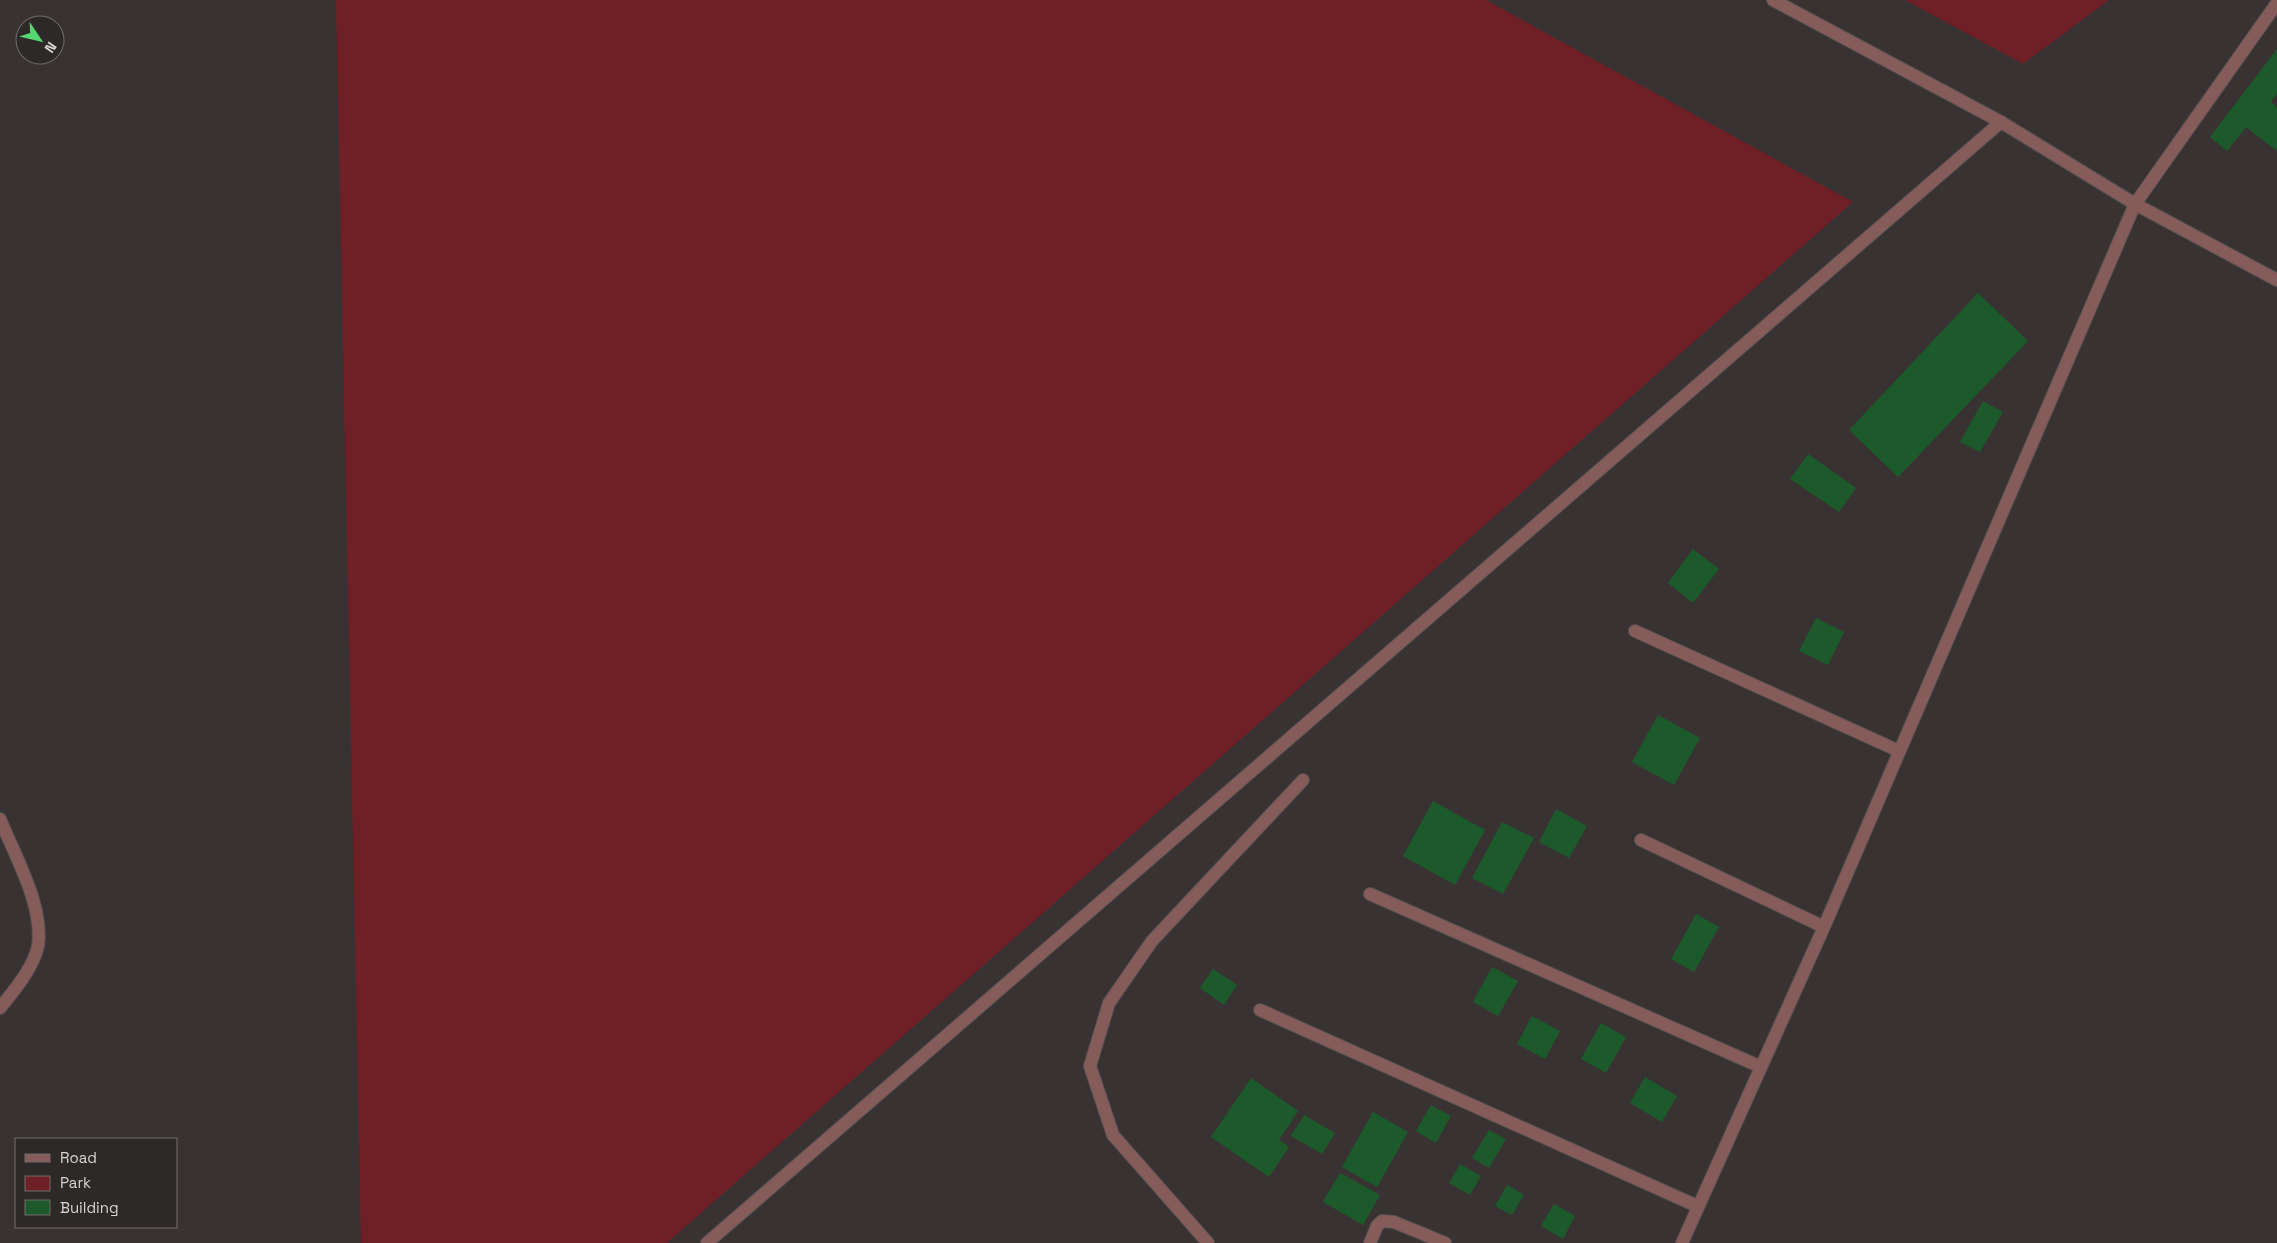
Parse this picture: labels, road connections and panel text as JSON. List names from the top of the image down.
{
  "legend": ["Road", "Park", "Building"],
  "north": "bottom right"
}
